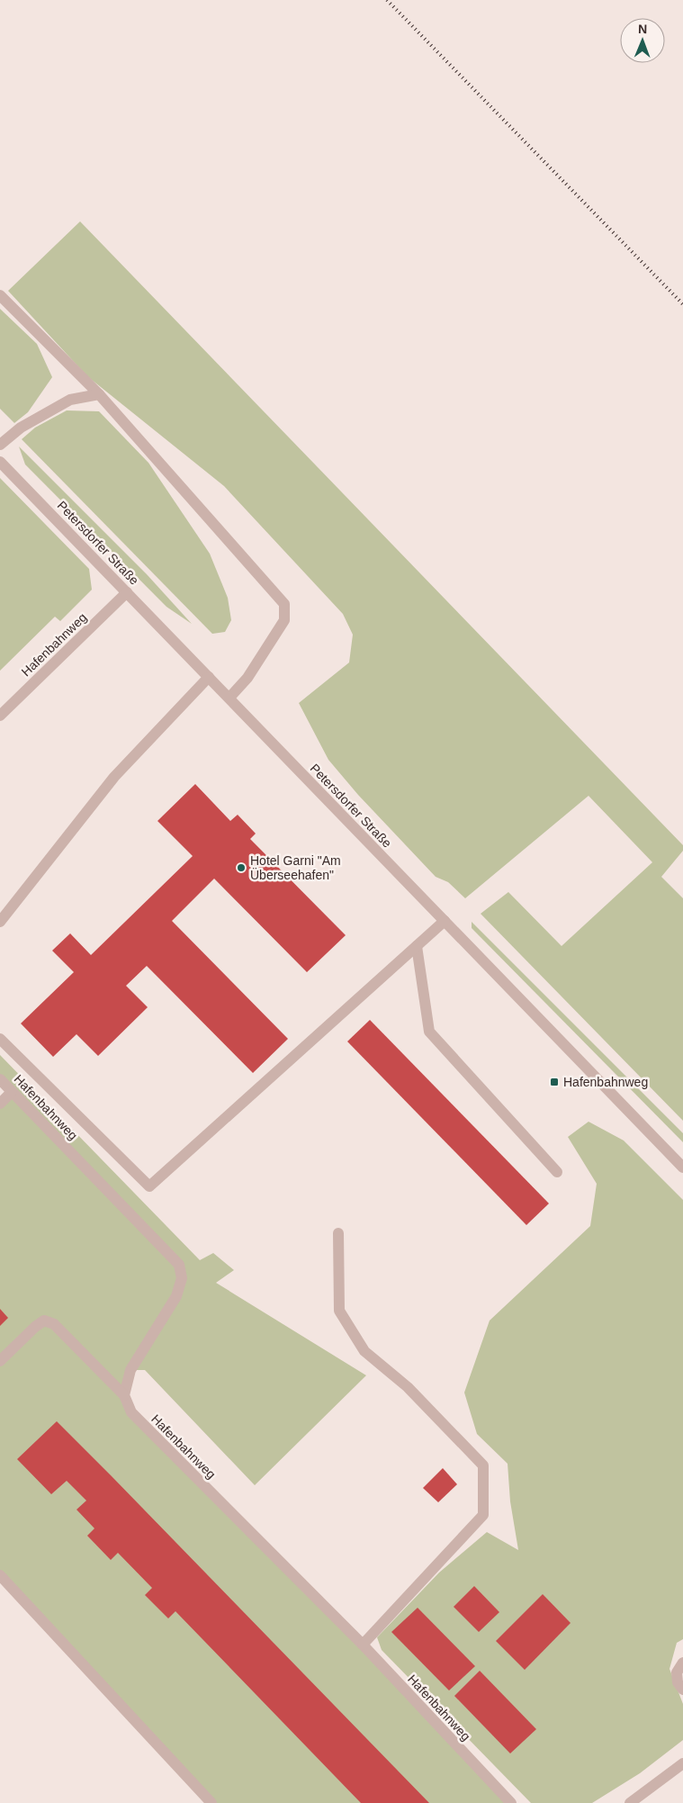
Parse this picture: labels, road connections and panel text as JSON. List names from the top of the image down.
{
  "streets": {
    "street": ["Petersdorfer Straße", "Hafenbahnweg"]
  },
  "crossings": [
    ["Petersdorfer Straße", "Hafenbahnweg"]
  ],
  "places": {
    "other": ["Hotel Garni \"Am Überseehafen\""],
    "transit": ["Hafenbahnweg"]
  },
  "north": "top"
}
